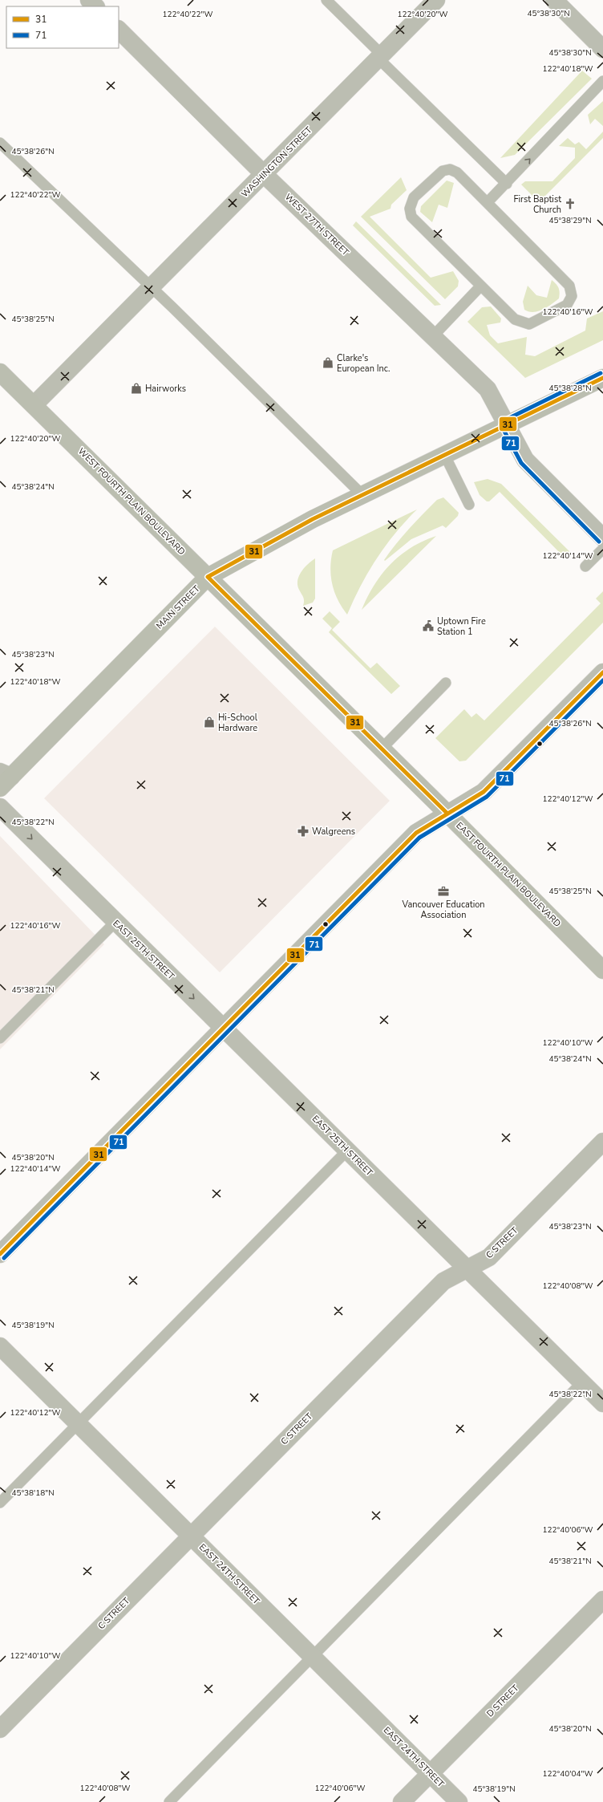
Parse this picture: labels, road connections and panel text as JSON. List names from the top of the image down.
{
  "streets": {
    "main road": ["WEST FOURTH PLAIN BOULEVARD", "MAIN STREET", "EAST FOURTH PLAIN BOULEVARD"],
    "street": [
      "WASHINGTON STREET",
      "WEST 27TH STREET",
      "EAST 25TH STREET",
      "C STREET",
      "EAST 24TH STREET",
      "D STREET"
    ]
  },
  "crossings": [
    ["WASHINGTON STREET", "WEST 27TH STREET"],
    ["WASHINGTON STREET", "WEST FOURTH PLAIN BOULEVARD"],
    ["WEST 27TH STREET", "MAIN STREET"],
    ["WEST FOURTH PLAIN BOULEVARD", "MAIN STREET"],
    ["WEST FOURTH PLAIN BOULEVARD", "EAST FOURTH PLAIN BOULEVARD"],
    ["MAIN STREET", "EAST FOURTH PLAIN BOULEVARD"],
    ["EAST 25TH STREET", "C STREET"],
    ["C STREET", "EAST 24TH STREET"],
    ["EAST 24TH STREET", "D STREET"]
  ],
  "one_way": ["EAST 25TH STREET"],
  "places": {
    "church": ["First Baptist Church"],
    "shop": ["Clarke's European Inc.", "Hairworks", "Hi-School Hardware"],
    "public building": ["Uptown Fire Station 1"],
    "pharmacy": ["Walgreens"],
    "office": ["Vancouver Education Association"]
  },
  "lines": ["transit line 71", "transit line 31"],
  "legend": ["31", "71"],
  "coordinates": [
    "45°38'30\"N",
    "122°40'22\"W",
    "122°40'20\"W",
    "122°40'18\"W",
    "45°38'26\"N",
    "45°38'29\"N",
    "122°40'16\"W",
    "45°38'25\"N",
    "45°38'28\"N",
    "45°38'24\"N",
    "122°40'14\"W",
    "45°38'23\"N",
    "122°40'12\"W",
    "45°38'22\"N",
    "45°38'21\"N",
    "122°40'10\"W",
    "45°38'20\"N",
    "122°40'08\"W",
    "45°38'19\"N",
    "45°38'18\"N",
    "122°40'06\"W",
    "122°40'04\"W"
  ]
}
